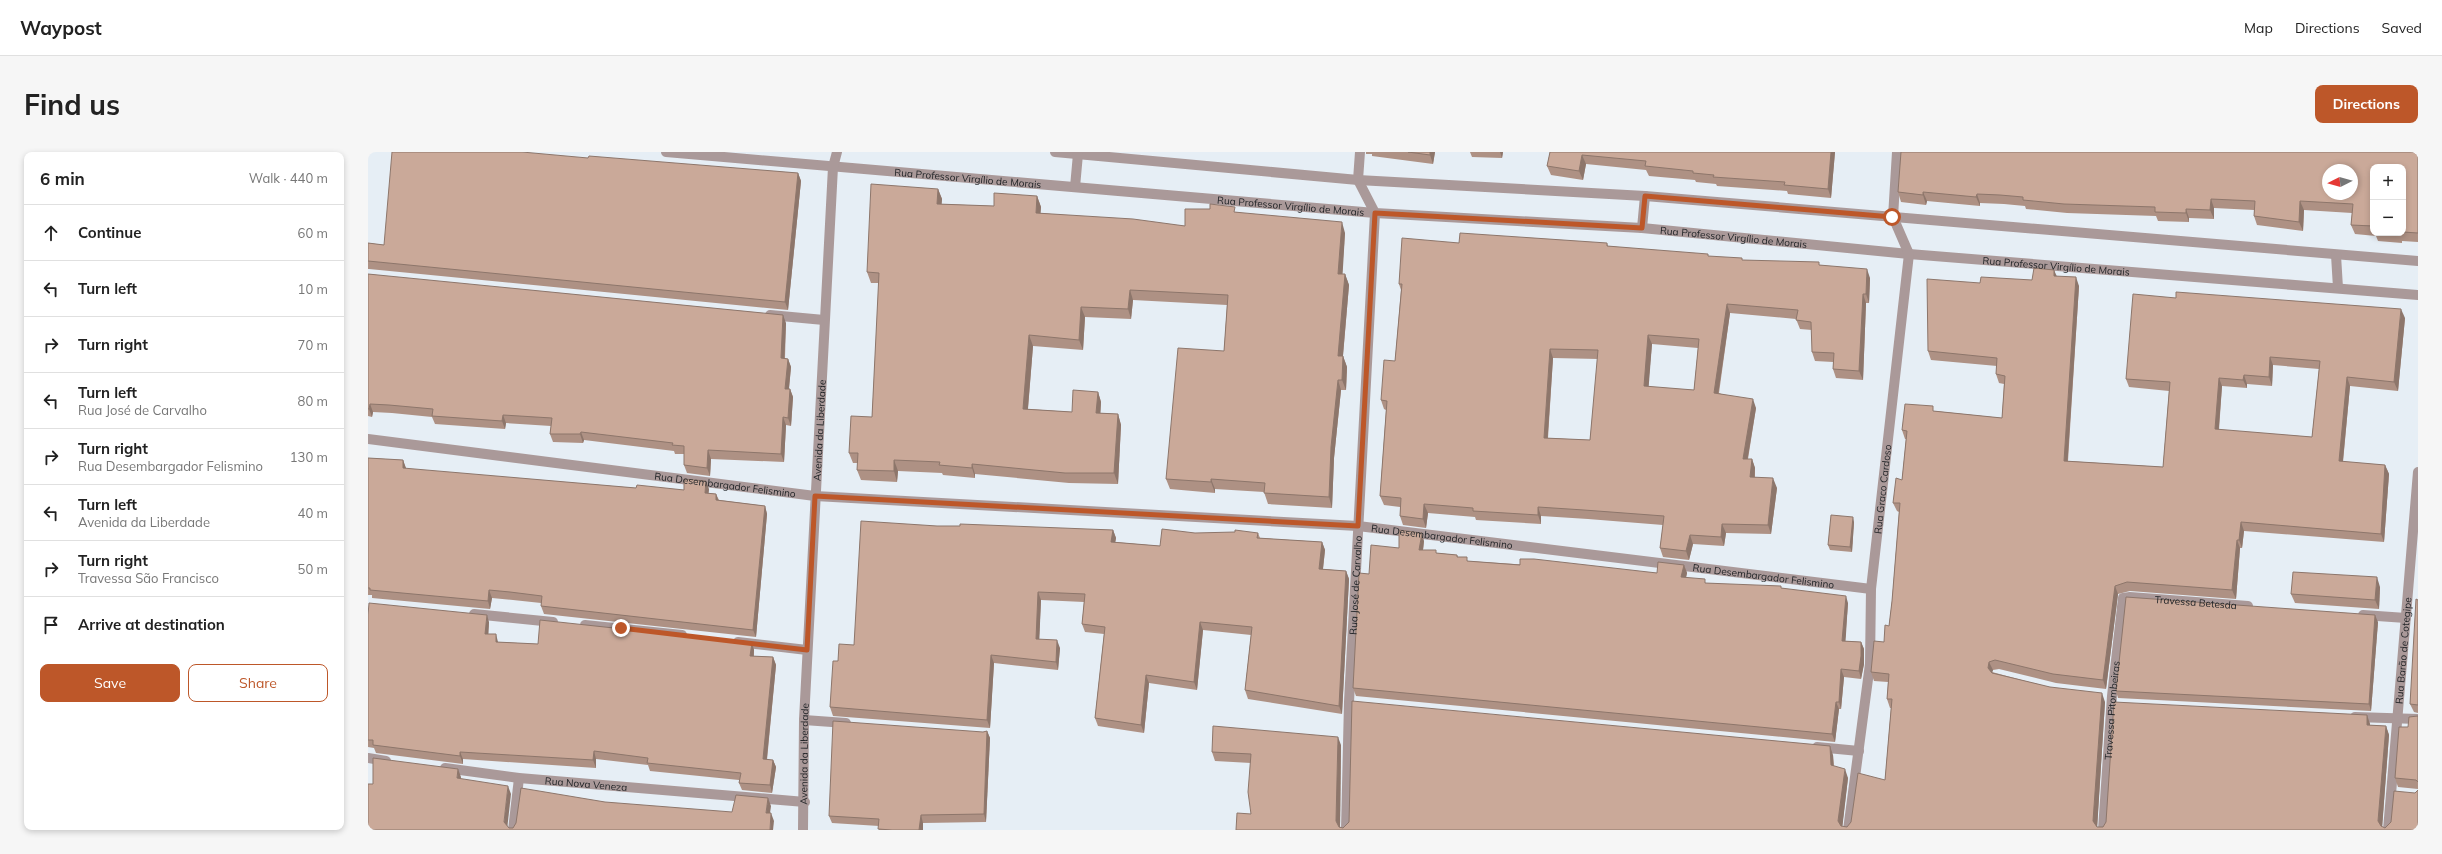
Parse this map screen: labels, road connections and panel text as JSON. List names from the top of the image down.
{
  "streets": {
    "street": [
      "Rua Professor Virgílio de Morais",
      "Avenida da Liberdade",
      "Rua Desembargador Felismino",
      "Rua Graco Cardoso",
      "Rua José de Carvalho",
      "Travessa Betesda",
      "Rua Barão de Cotegipe",
      "Travessa Pitombeiras",
      "Rua Nova Veneza"
    ]
  },
  "crossings": [
    ["Rua Professor Virgílio de Morais", "Avenida da Liberdade"],
    ["Rua Professor Virgílio de Morais", "Rua Graco Cardoso"],
    ["Rua Professor Virgílio de Morais", "Rua José de Carvalho"],
    ["Avenida da Liberdade", "Rua Desembargador Felismino"],
    ["Avenida da Liberdade", "Rua Nova Veneza"],
    ["Rua Desembargador Felismino", "Rua Graco Cardoso"],
    ["Rua Desembargador Felismino", "Rua José de Carvalho"],
    ["Travessa Betesda", "Travessa Pitombeiras"]
  ],
  "north": "left",
  "page": {
    "header": "Waypost",
    "nav": ["Map", "Directions", "Saved"],
    "buttons": [
      "Directions",
      ["Save", "Share"]
    ],
    "title": "Find us",
    "heading": ["6 min", "Walk · 440 m"],
    "map_buttons": ["+", "−"],
    "list": [
      ["Continue", "60 m"],
      ["Turn left", "10 m"],
      ["Turn right", "70 m"],
      ["Turn left", "Rua José de Carvalho", "80 m"],
      ["Turn right", "Rua Desembargador Felismino", "130 m"],
      ["Turn left", "Avenida da Liberdade", "40 m"],
      ["Turn right", "Travessa São Francisco", "50 m"],
      "Arrive at destination"
    ]
  }
}
